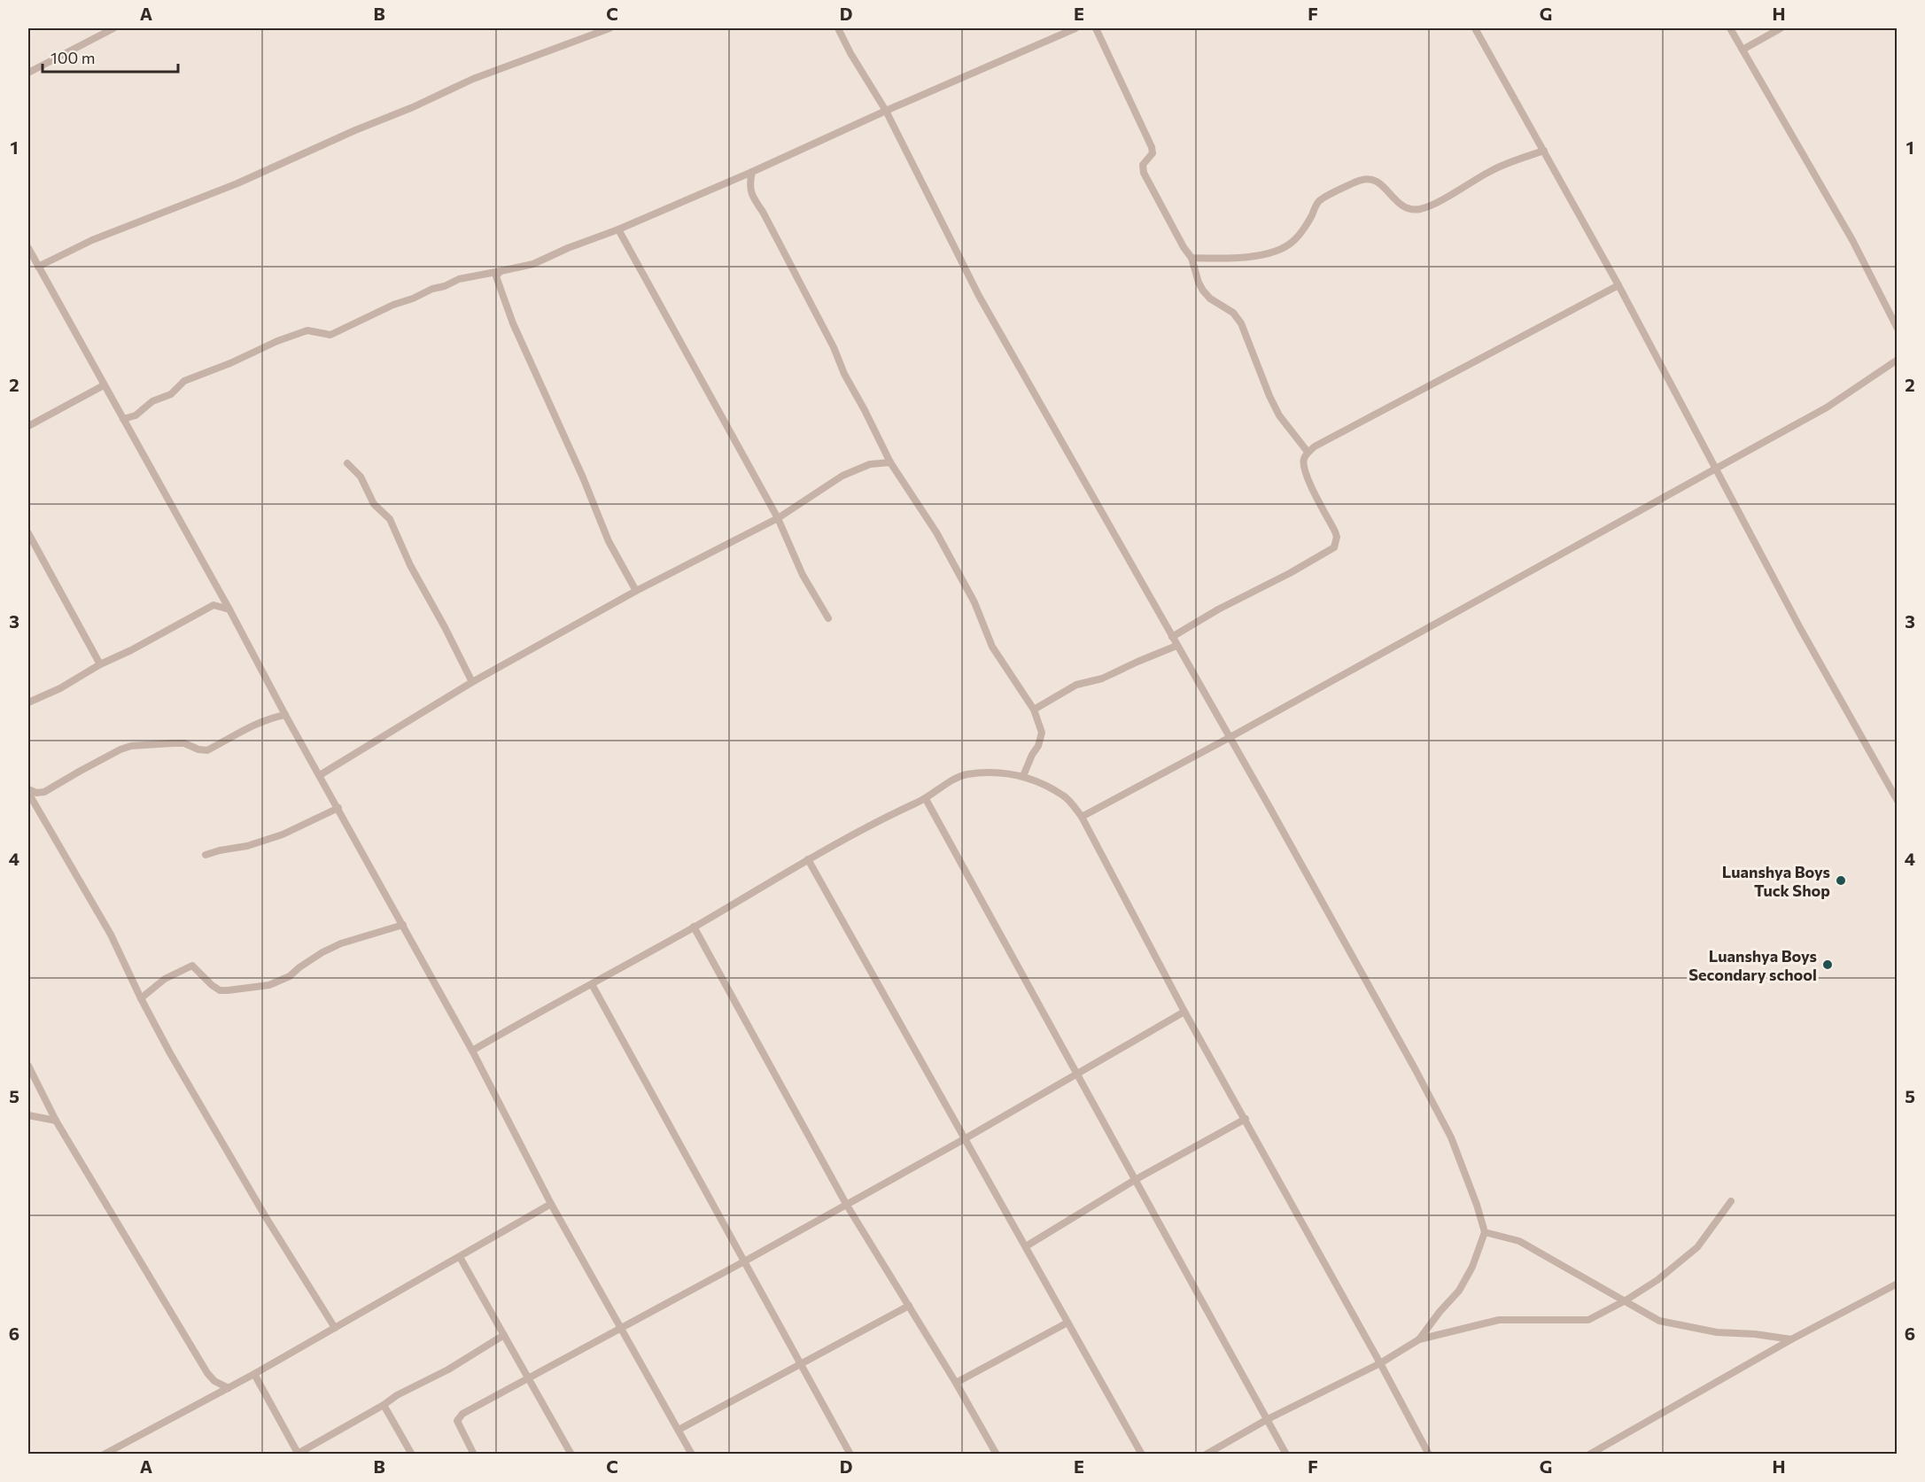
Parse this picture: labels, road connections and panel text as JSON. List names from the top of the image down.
{
  "places": ["Luanshya Boys Tuck Shop", "Luanshya Boys Secondary school"],
  "scale_bar": "100 m",
  "grid": {
    "columns": [
      "A",
      "B",
      "C",
      "D",
      "E",
      "F",
      "G",
      "H"
    ],
    "rows": [
      "1",
      "2",
      "3",
      "4",
      "5",
      "6"
    ]
  }
}
